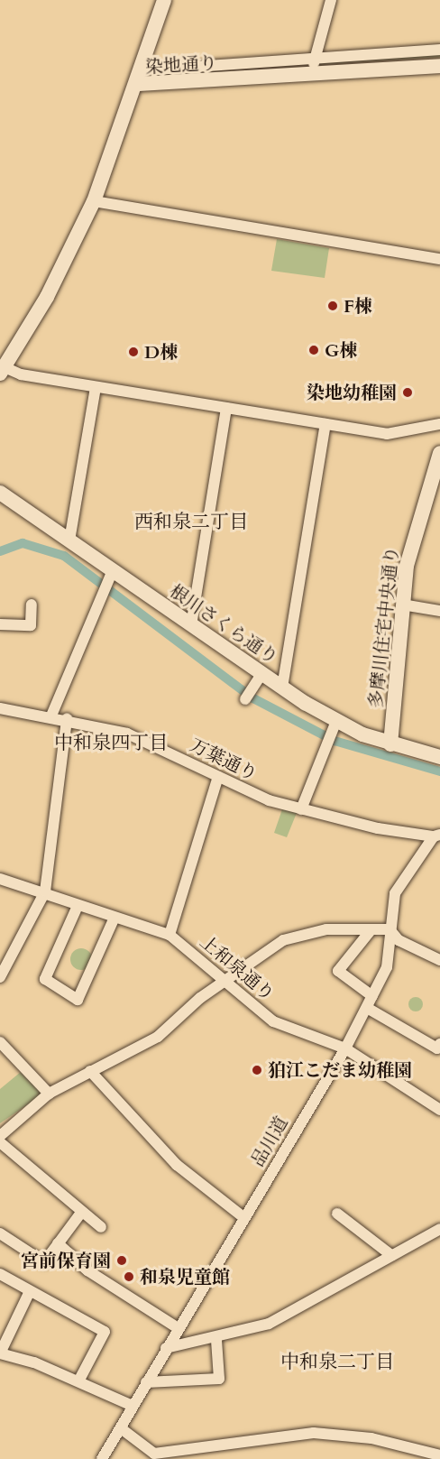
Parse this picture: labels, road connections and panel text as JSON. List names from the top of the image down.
{
  "streets": {
    "street": [
      "染地通り",
      "根川さくら通り",
      "多摩川住宅中央通り",
      "万葉通り",
      "上和泉通り",
      "品川道"
    ]
  },
  "crossings": [
    ["根川さくら通り", "多摩川住宅中央通り"],
    ["万葉通り", "品川道"],
    ["上和泉通り", "品川道"]
  ],
  "districts": ["西和泉二丁目", "中和泉四丁目", "中和泉二丁目"],
  "places": [
    "F棟",
    "G棟",
    "D棟",
    "染地幼稚園",
    "狛江こだま幼稚園",
    "宮前保育園",
    "和泉児童館"
  ]
}
